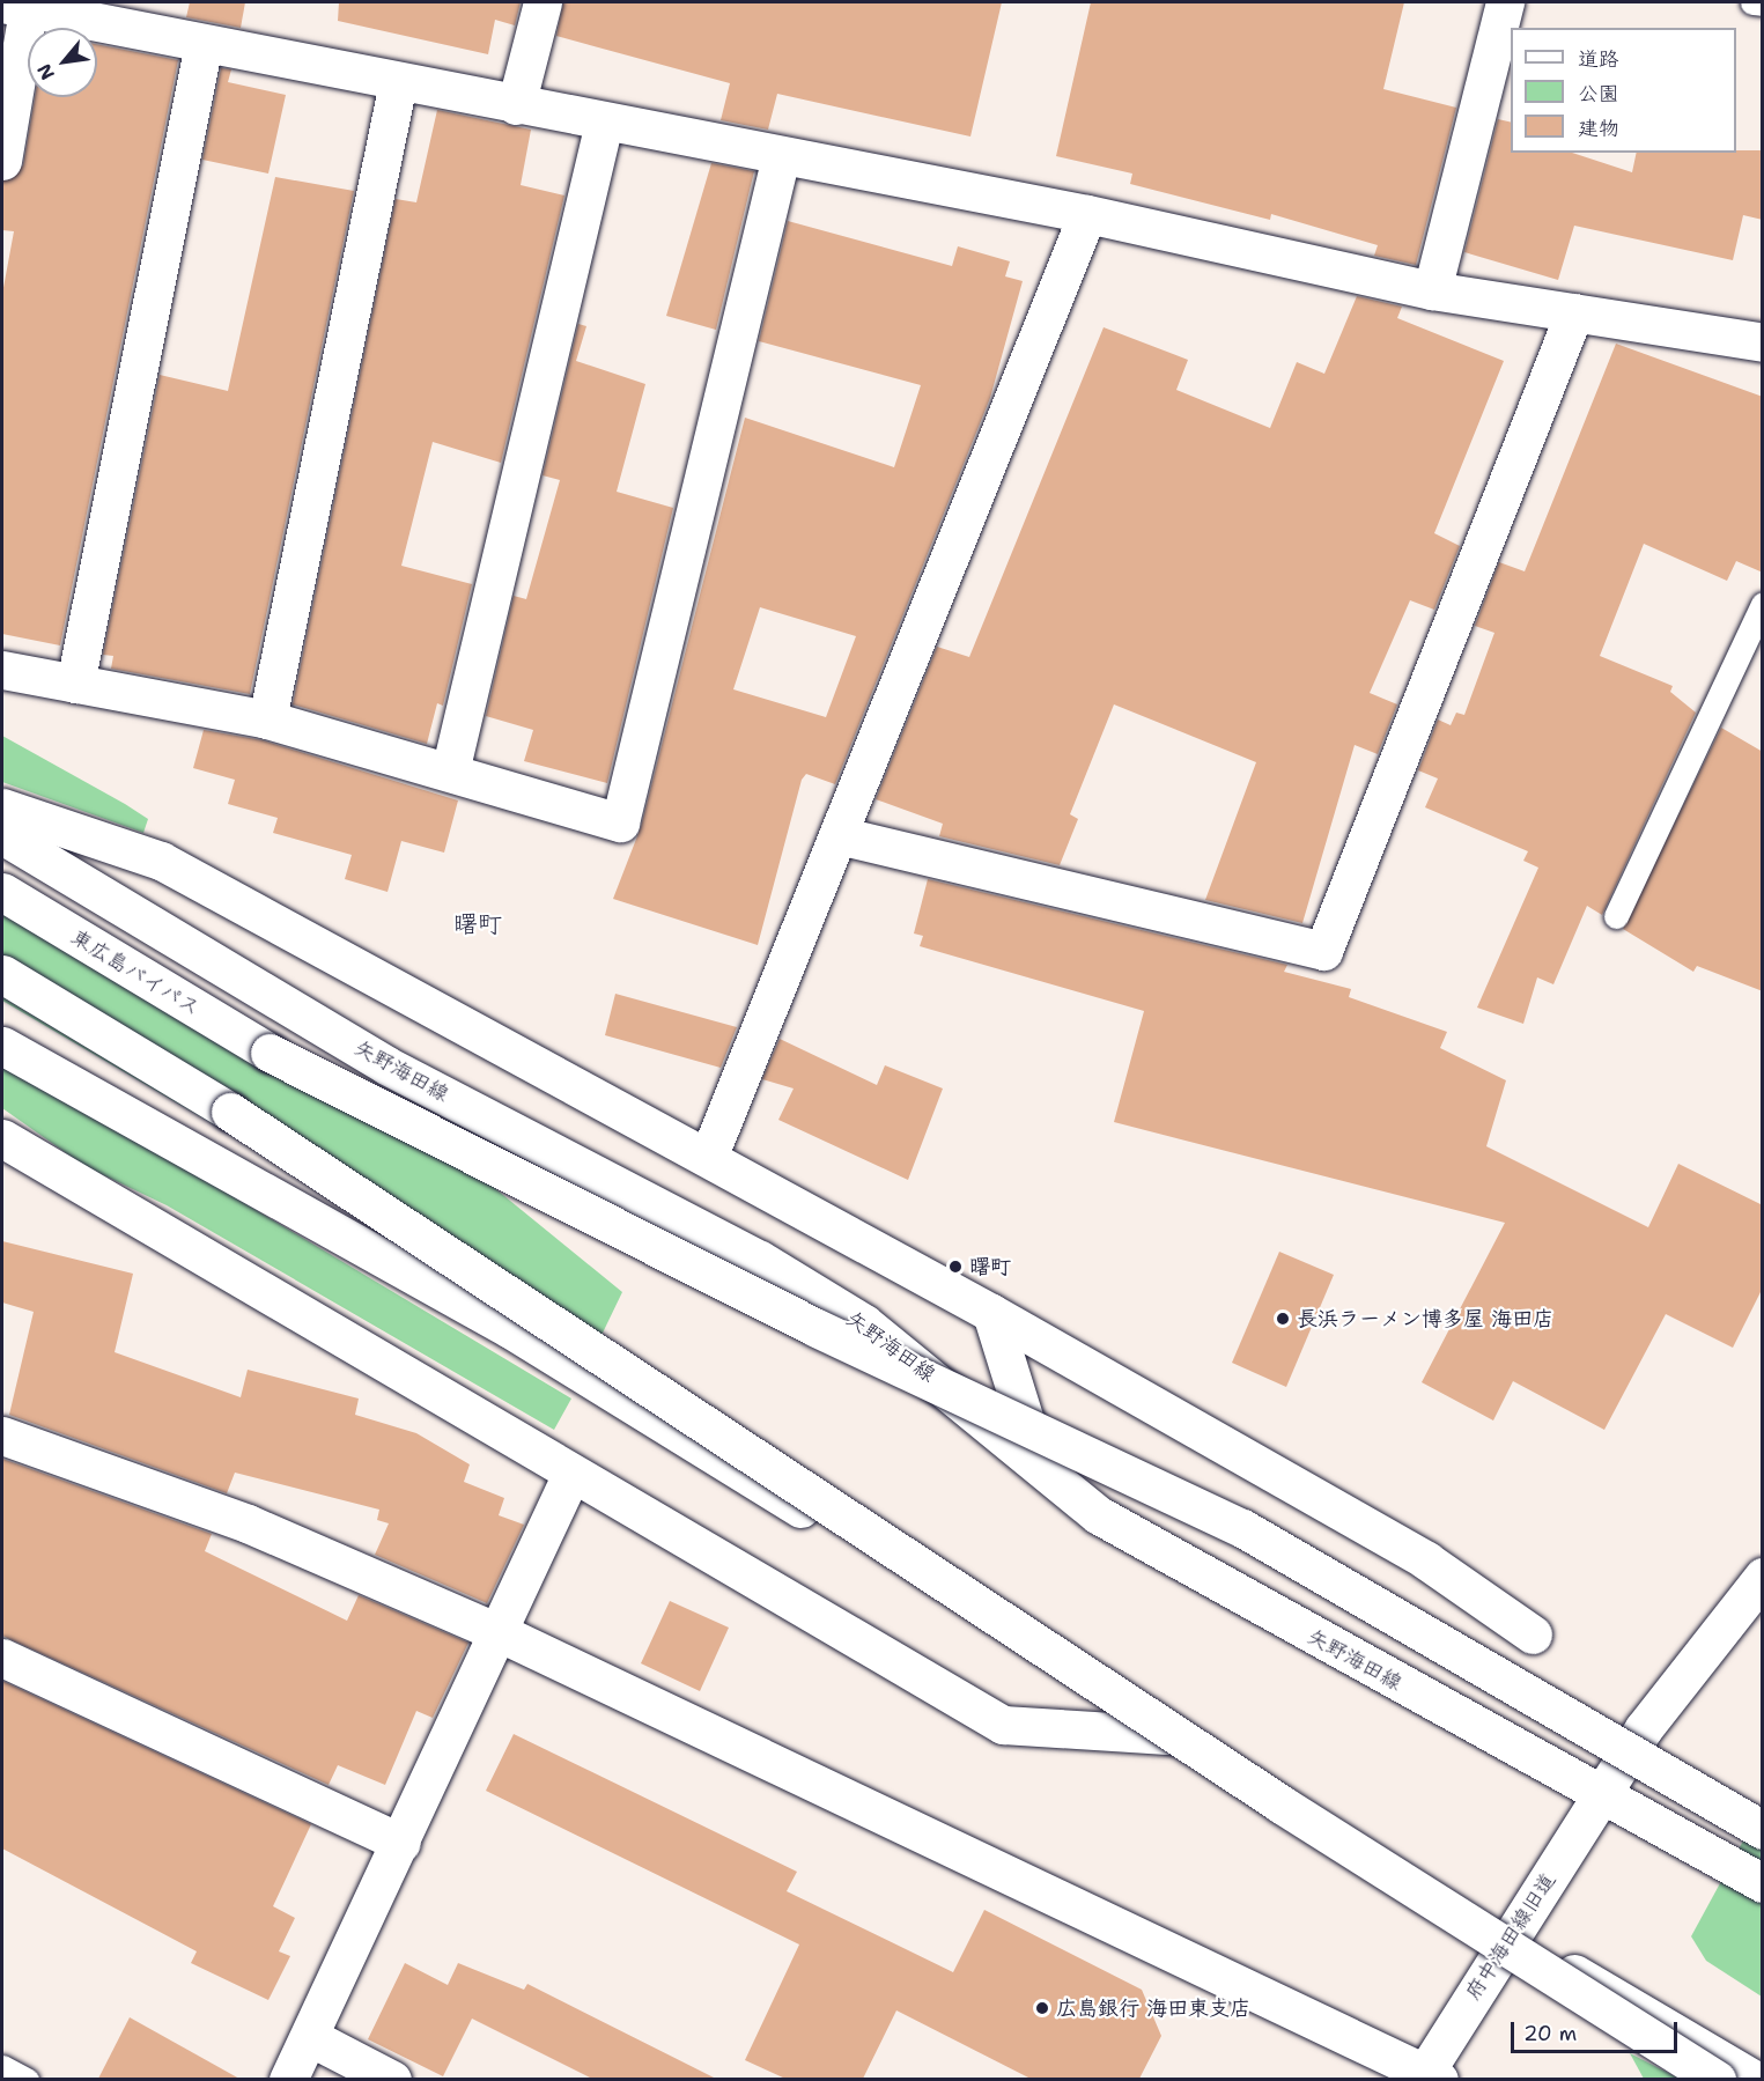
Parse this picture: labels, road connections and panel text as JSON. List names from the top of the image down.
{
  "streets": {
    "main road": ["東広島バイパス", "矢野海田線", "府中海田線旧道"]
  },
  "crossings": [
    ["矢野海田線", "府中海田線旧道"]
  ],
  "districts": ["曙町"],
  "places": ["曙町", "長浜ラーメン博多屋 海田店", "広島銀行 海田東支店"],
  "legend": ["道路", "公園", "建物"],
  "scale_bar": "20 m",
  "north": "bottom left"
}
